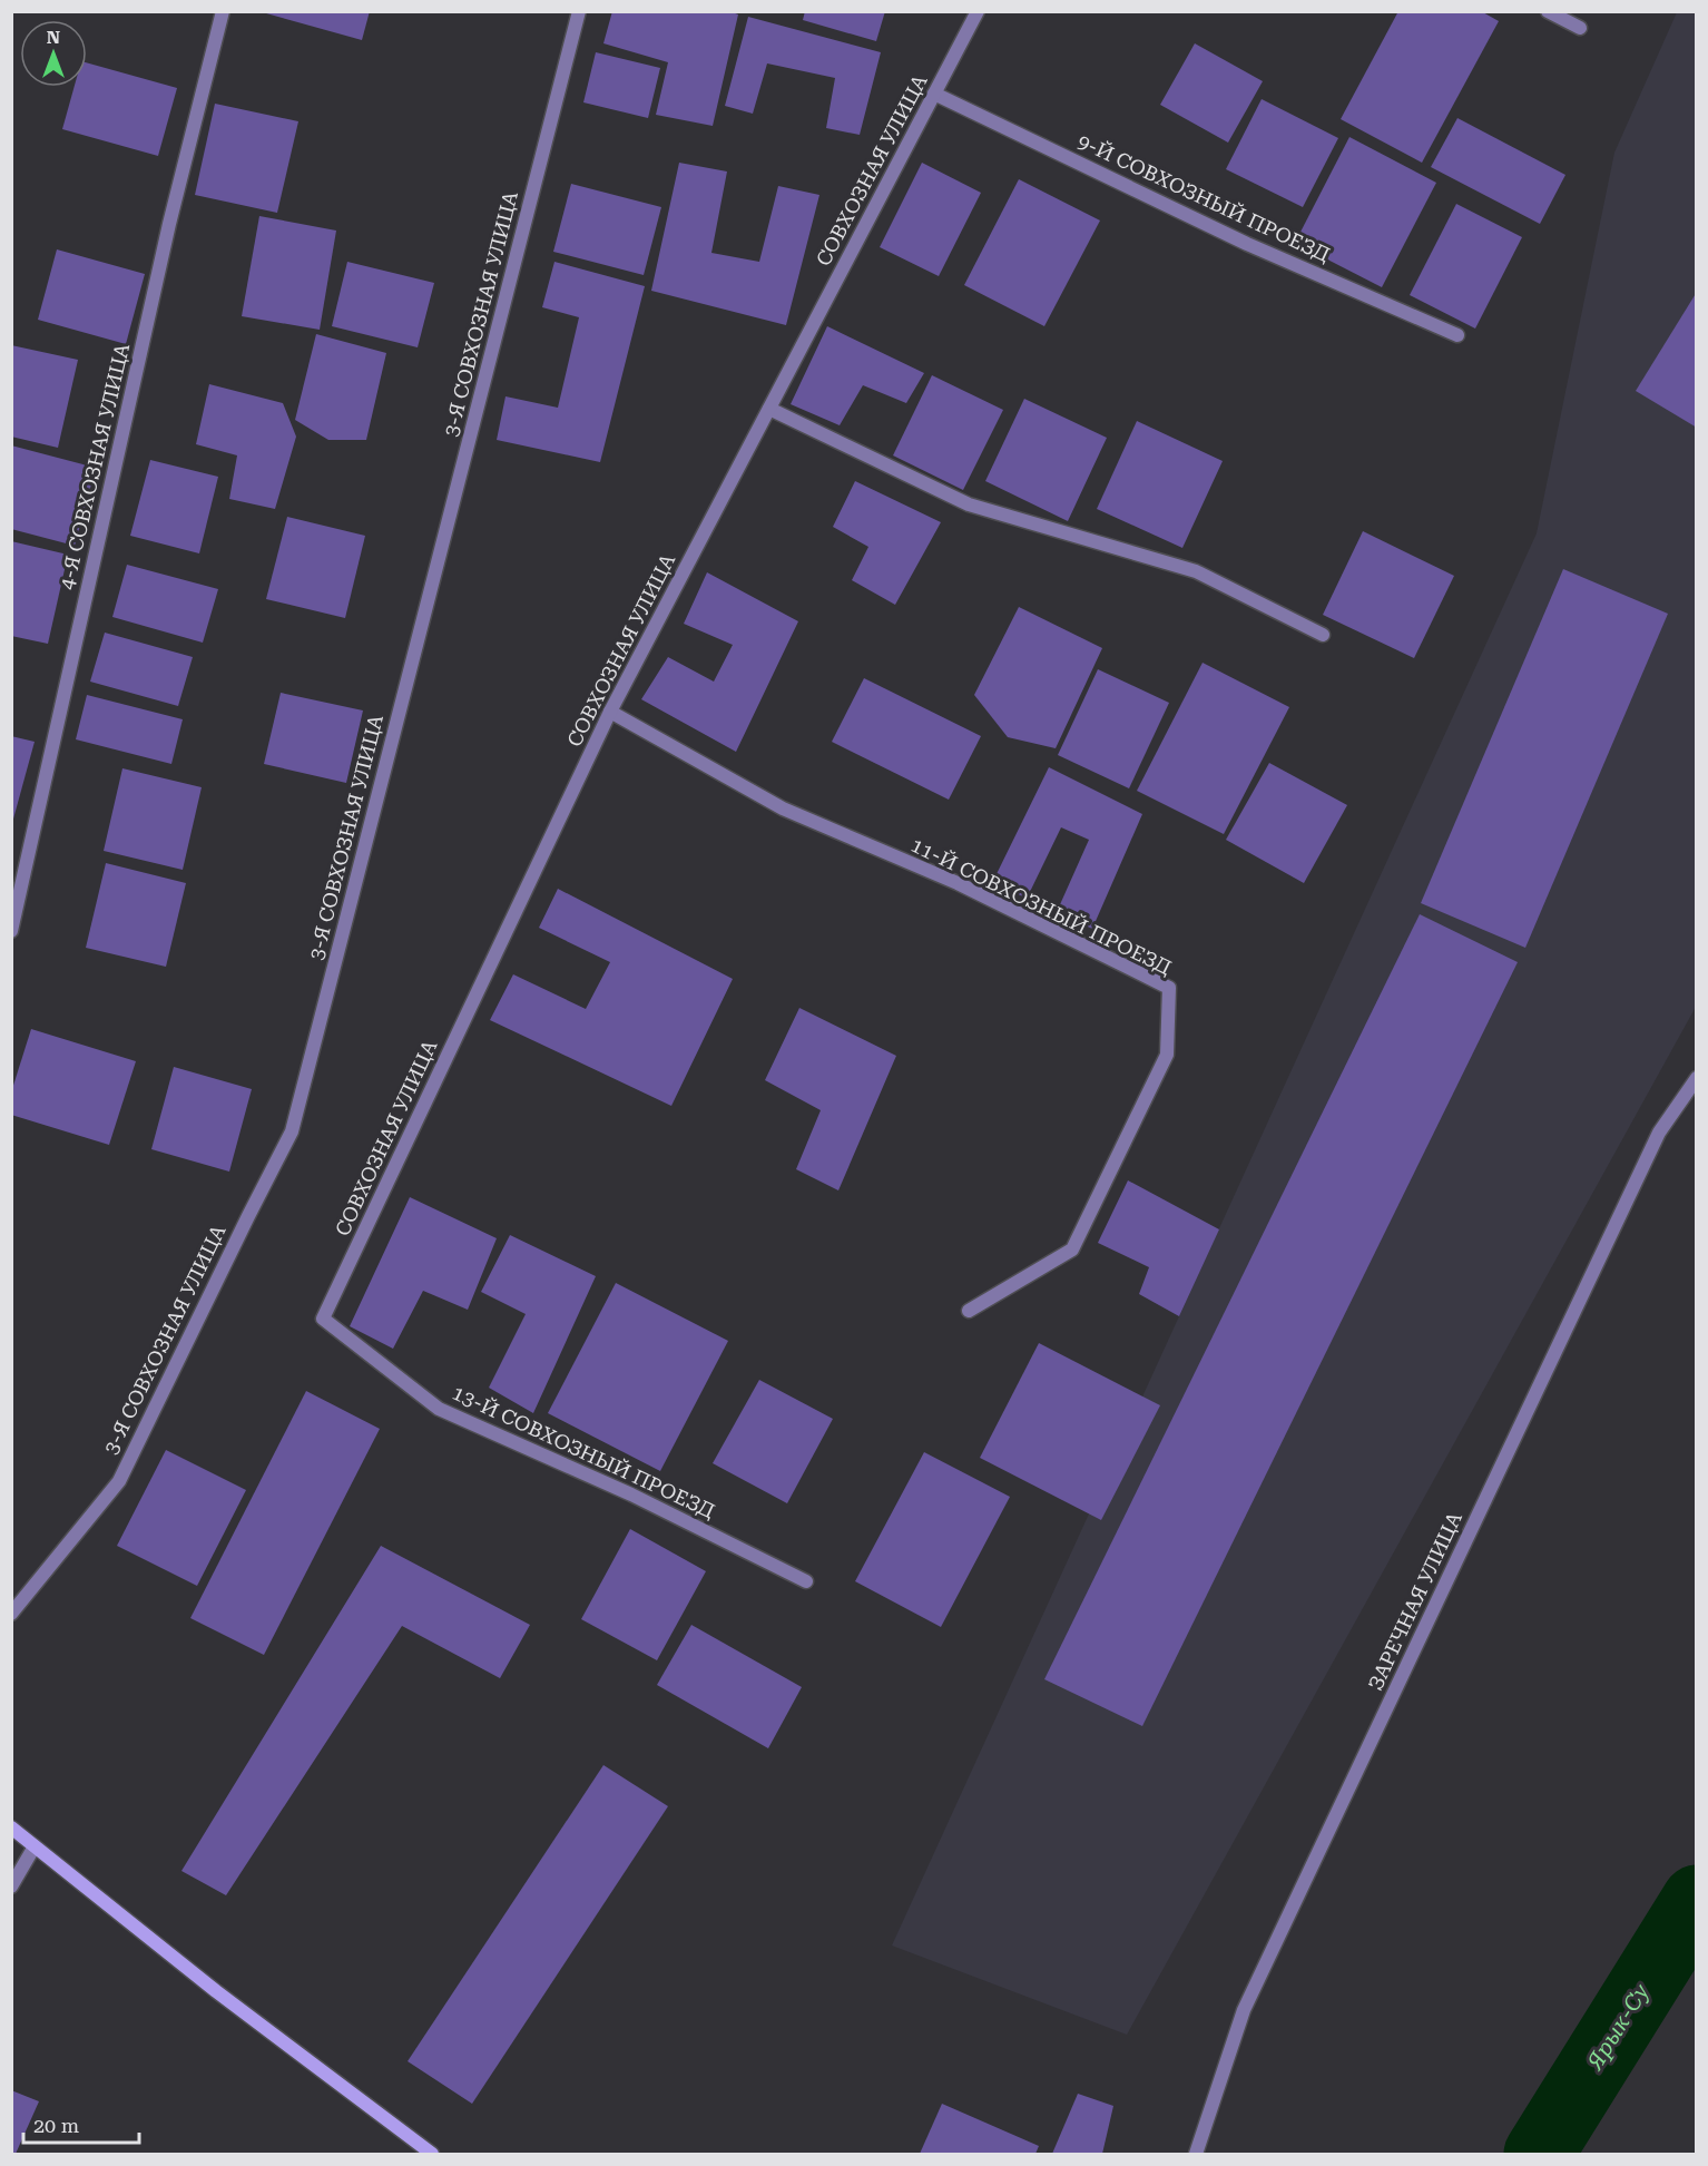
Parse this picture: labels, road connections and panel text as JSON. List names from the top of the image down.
{
  "streets": {
    "street": [
      "СОВХОЗНАЯ УЛИЦА",
      "9-Й СОВХОЗНЫЙ ПРОЕЗД",
      "3-Я СОВХОЗНАЯ УЛИЦА",
      "4-Я СОВХОЗНАЯ УЛИЦА",
      "11-Й СОВХОЗНЫЙ ПРОЕЗД",
      "13-Й СОВХОЗНЫЙ ПРОЕЗД",
      "ЗАРЕЧНАЯ УЛИЦА"
    ]
  },
  "crossings": [
    ["СОВХОЗНАЯ УЛИЦА", "9-Й СОВХОЗНЫЙ ПРОЕЗД"],
    ["СОВХОЗНАЯ УЛИЦА", "11-Й СОВХОЗНЫЙ ПРОЕЗД"],
    ["СОВХОЗНАЯ УЛИЦА", "13-Й СОВХОЗНЫЙ ПРОЕЗД"]
  ],
  "water": ["Ярык-Су"],
  "scale_bar": "20 m",
  "north": "top"
}
